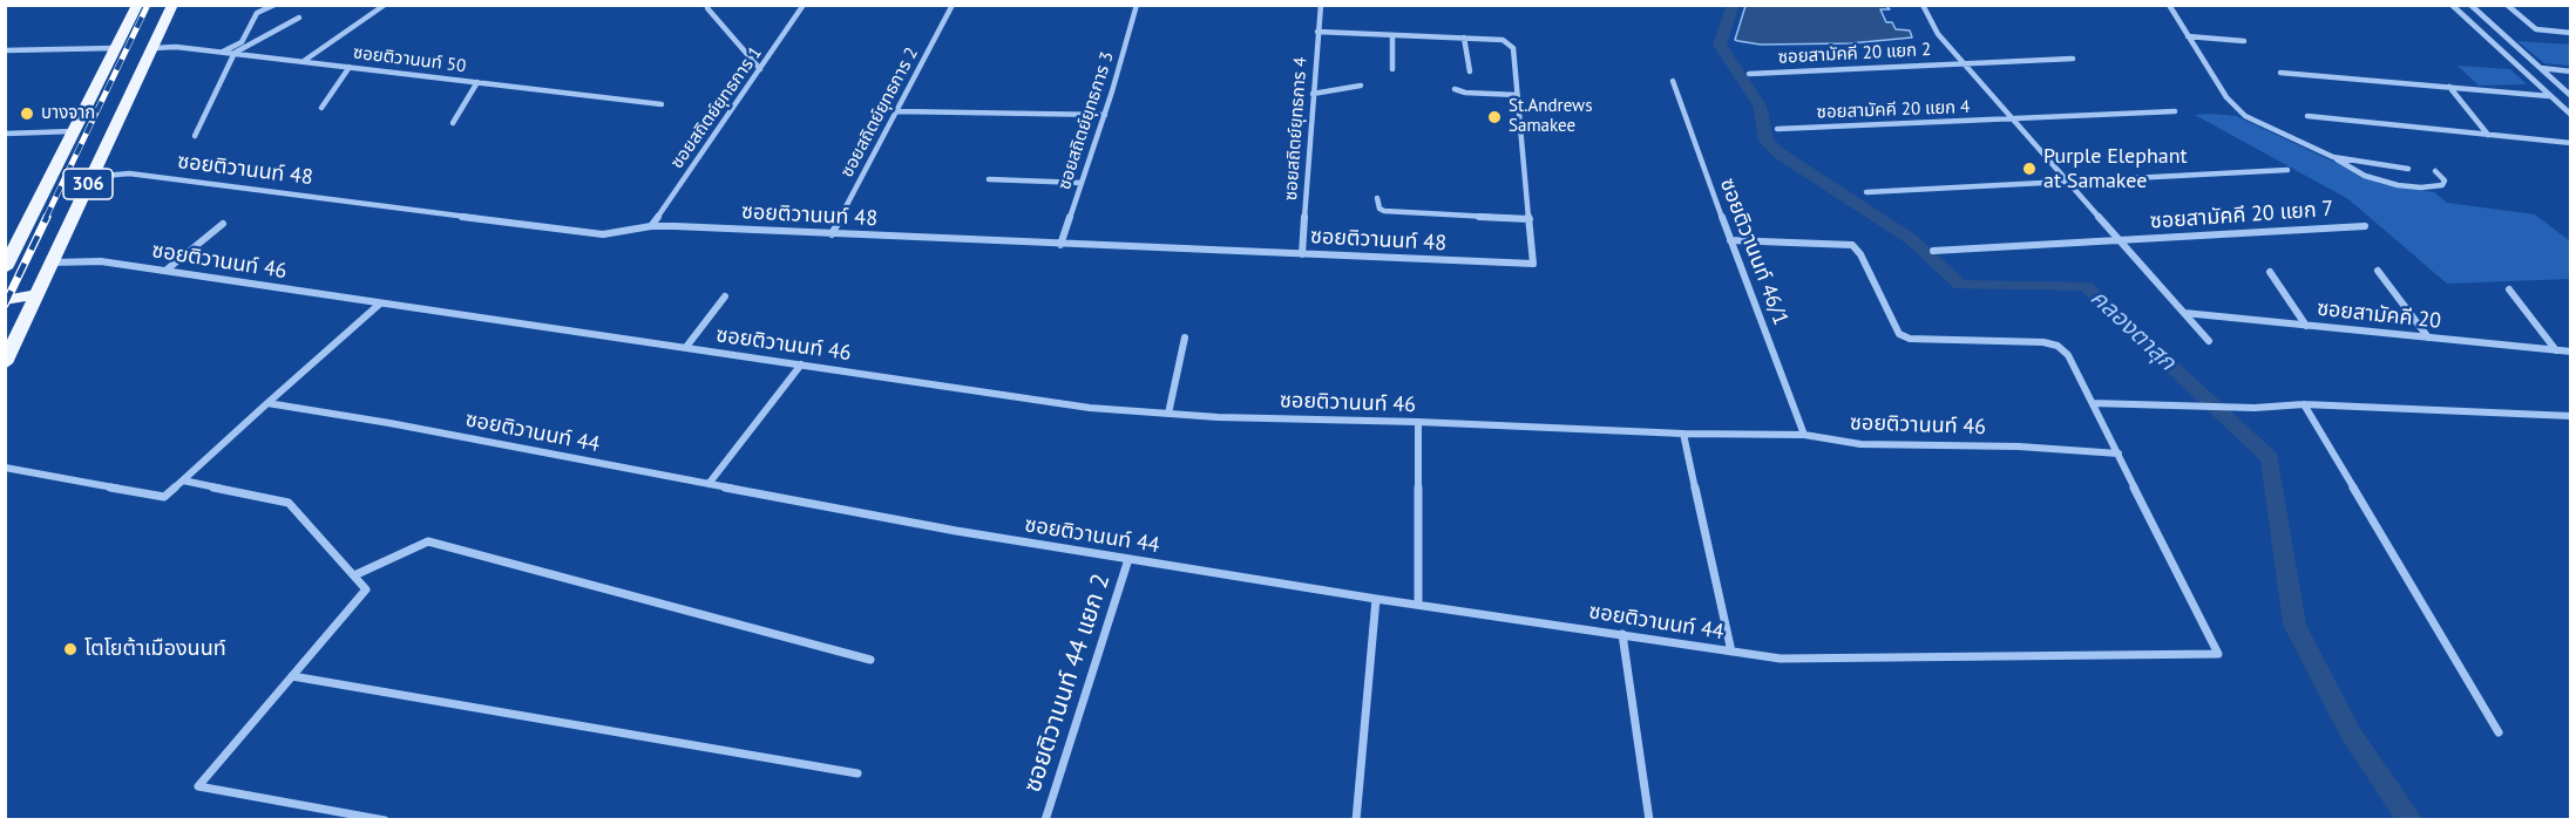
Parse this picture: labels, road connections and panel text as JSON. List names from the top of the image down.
{
  "streets": {
    "main road": ["306"],
    "street": [
      "ซอยสามัคคี 20 แยก 2",
      "ซอยติวานนท์ 50",
      "ซอยสถิตย์ยุทธการ 1",
      "ซอยสามัคคี 20 แยก 4",
      "ซอยสถิตย์ยุทธการ 2",
      "ซอยสถิตย์ยุทธการ 3",
      "ซอยสถิตย์ยุทธการ 4",
      "ซอยติวานนท์ 48",
      "ซอยสามัคคี 20 แยก 7",
      "ซอยติวานนท์ 46/1",
      "ซอยติวานนท์ 46",
      "ซอยสามัคคี 20",
      "ซอยติวานนท์ 44",
      "ซอยติวานนท์ 44 แยก 2"
    ]
  },
  "crossings": [
    ["ซอยติวานนท์ 50", "306"],
    ["ซอยสถิตย์ยุทธการ 1", "ซอยติวานนท์ 48"],
    ["ซอยสถิตย์ยุทธการ 2", "ซอยติวานนท์ 48"],
    ["ซอยสถิตย์ยุทธการ 3", "ซอยติวานนท์ 48"],
    ["ซอยสถิตย์ยุทธการ 4", "ซอยติวานนท์ 48"],
    ["ซอยติวานนท์ 48", "306"],
    ["306", "ซอยติวานนท์ 46"],
    ["ซอยติวานนท์ 46/1", "ซอยติวานนท์ 46"],
    ["ซอยติวานนท์ 46", "ซอยติวานนท์ 44"],
    ["ซอยติวานนท์ 44", "ซอยติวานนท์ 44 แยก 2"]
  ],
  "water": ["คลองตาสุก"],
  "places": [
    "บางจาก",
    "St.Andrews Samakee",
    "Purple Elephant at Samakee",
    "โตโยต้าเมืองนนท์"
  ]
}
